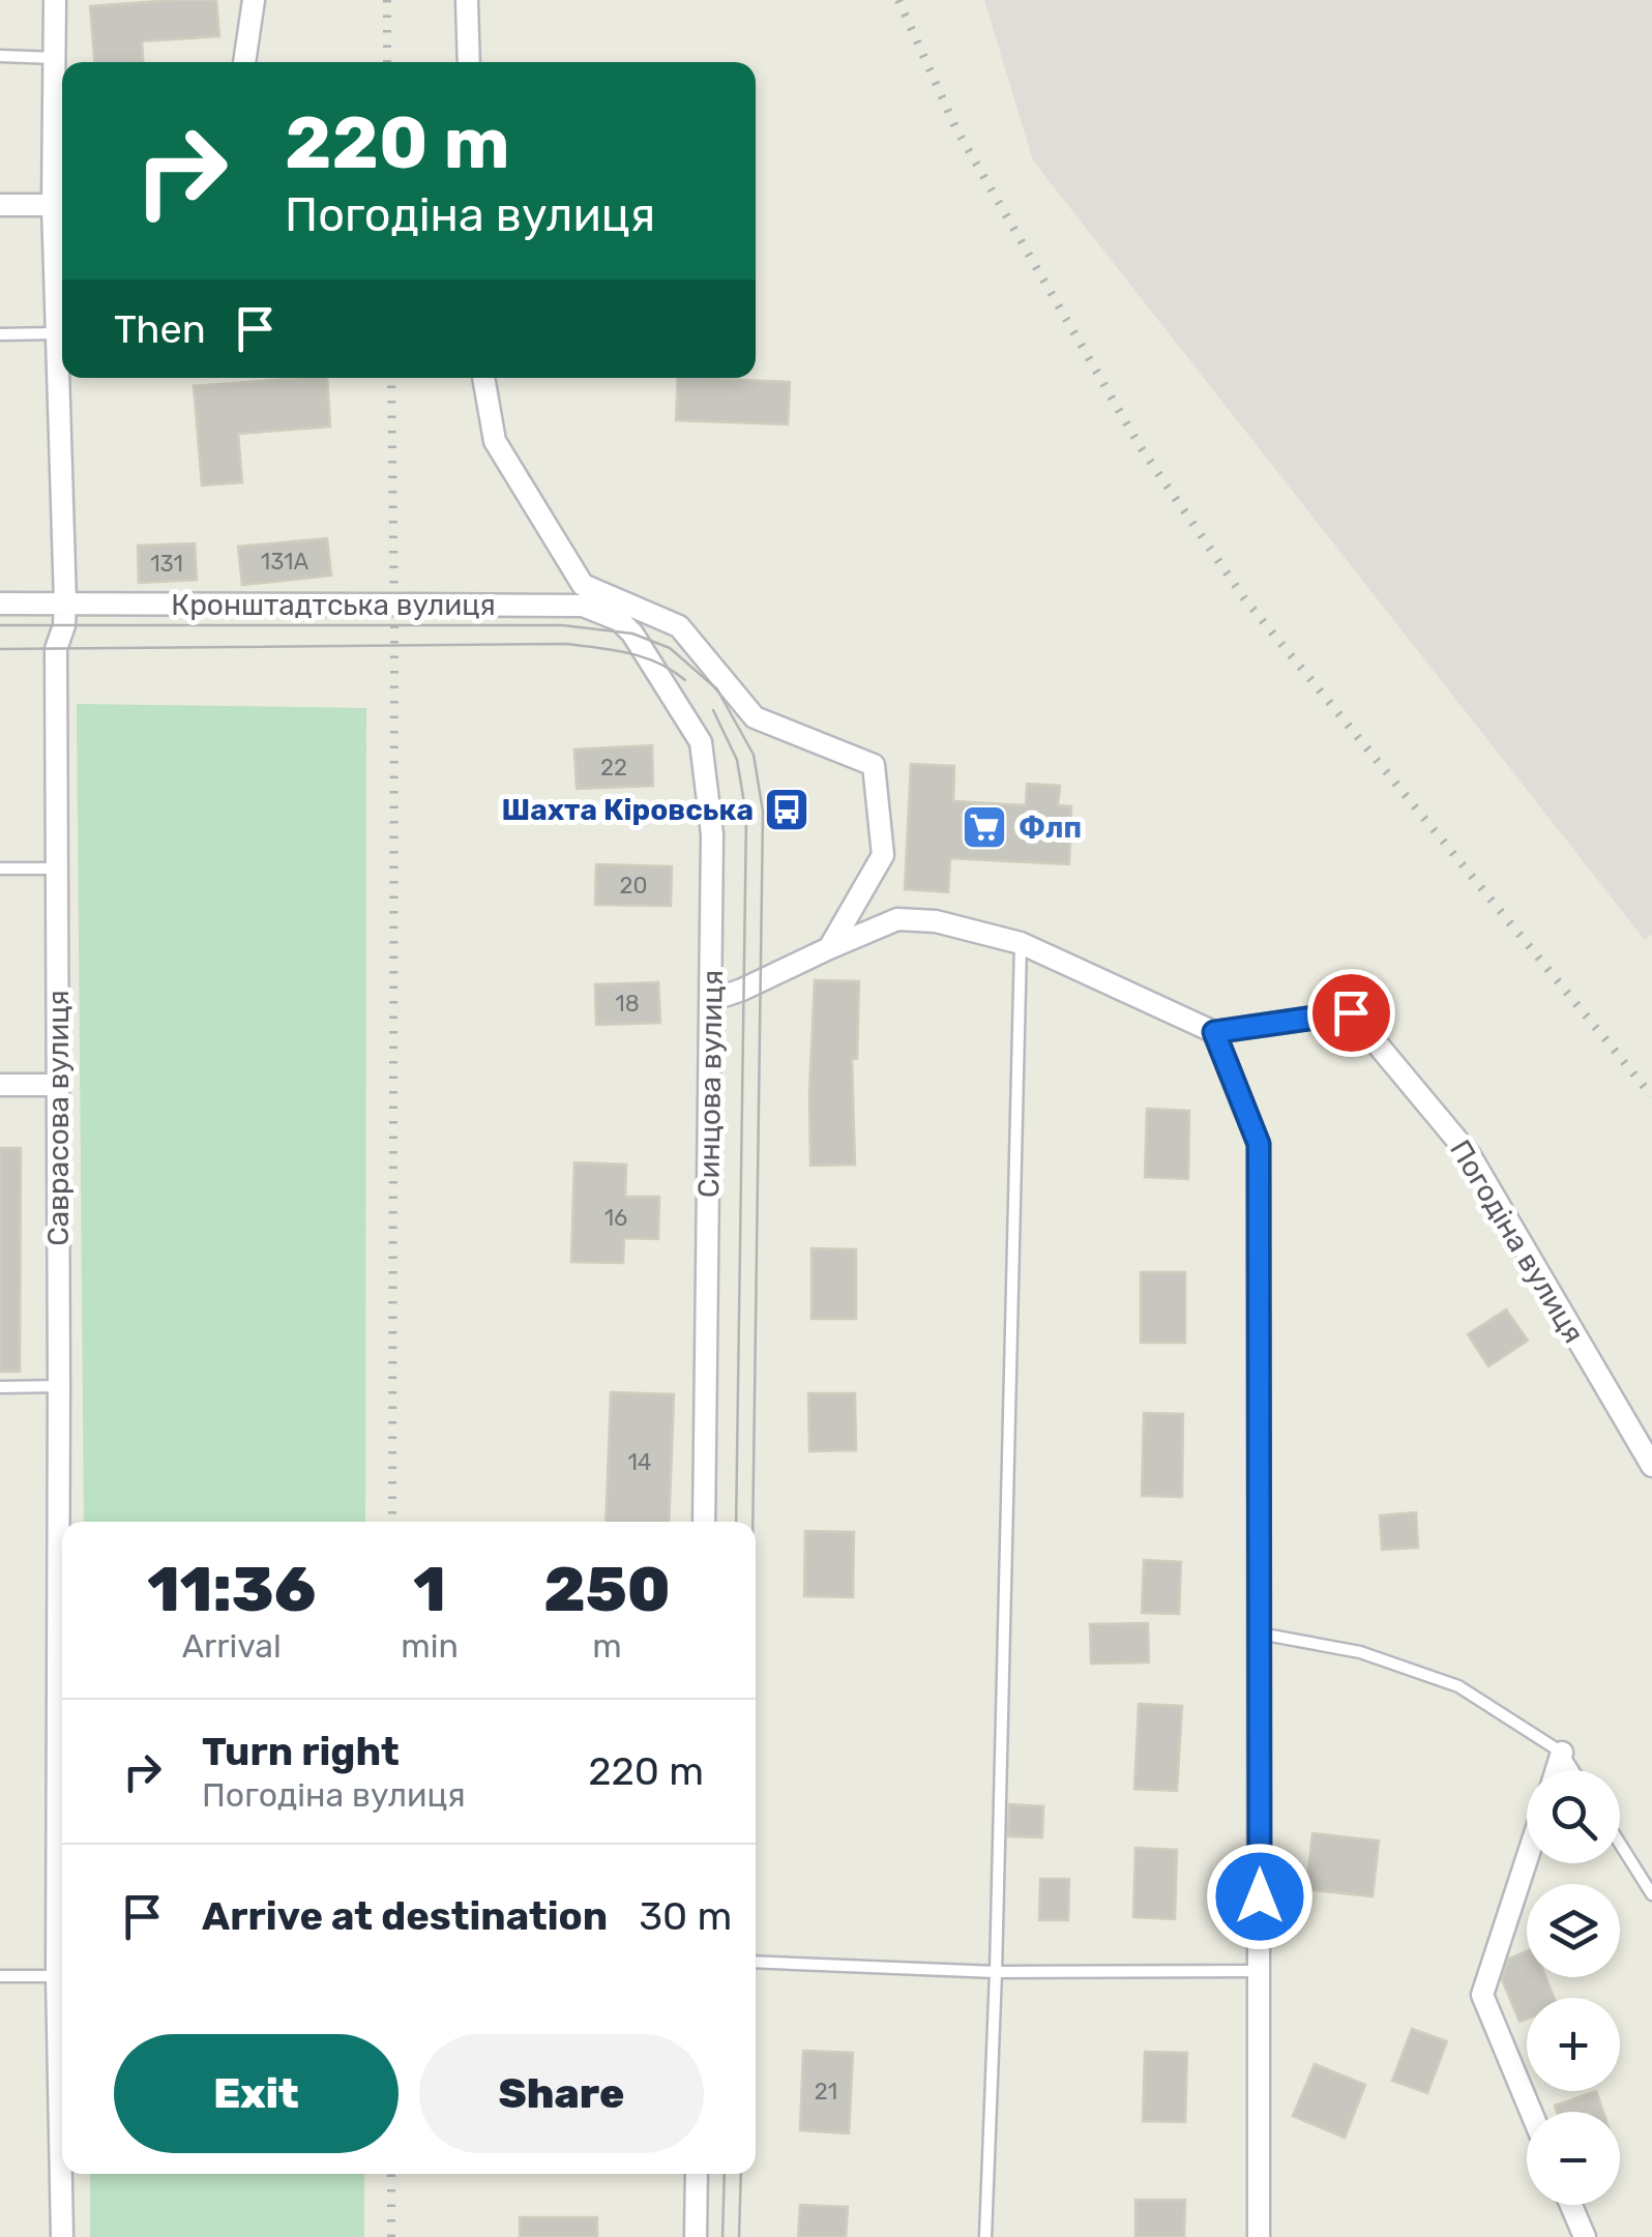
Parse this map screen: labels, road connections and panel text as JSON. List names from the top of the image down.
{
  "streets": {
    "street": [
      "Кронштадтська вулиця",
      "Синцова вулиця",
      "Саврасова вулиця",
      "Погодіна вулиця"
    ]
  },
  "crossings": [
    ["Кронштадтська вулиця", "Синцова вулиця"],
    ["Кронштадтська вулиця", "Саврасова вулиця"]
  ],
  "places": {
    "bus stop": ["Шахта Кіровська"],
    "supermarket": ["Флп"]
  },
  "house_numbers": [
    "131А",
    "131",
    "22",
    "20",
    "18",
    "16",
    "14",
    "21"
  ],
  "page": {
    "turn": ["220 m", "Погодіна вулиця"],
    "then": "Then",
    "eta": [
      "11:36",
      "Arrival",
      "1",
      "min",
      "250",
      "m"
    ],
    "list": [
      {
        "name": "Turn right",
        "note": "Погодіна вулиця",
        "value": "220 m"
      },
      {
        "name": "Arrive at destination",
        "value": "30 m"
      }
    ],
    "map_buttons": ["+", "−"],
    "buttons": ["Exit", "Share"]
  }
}
